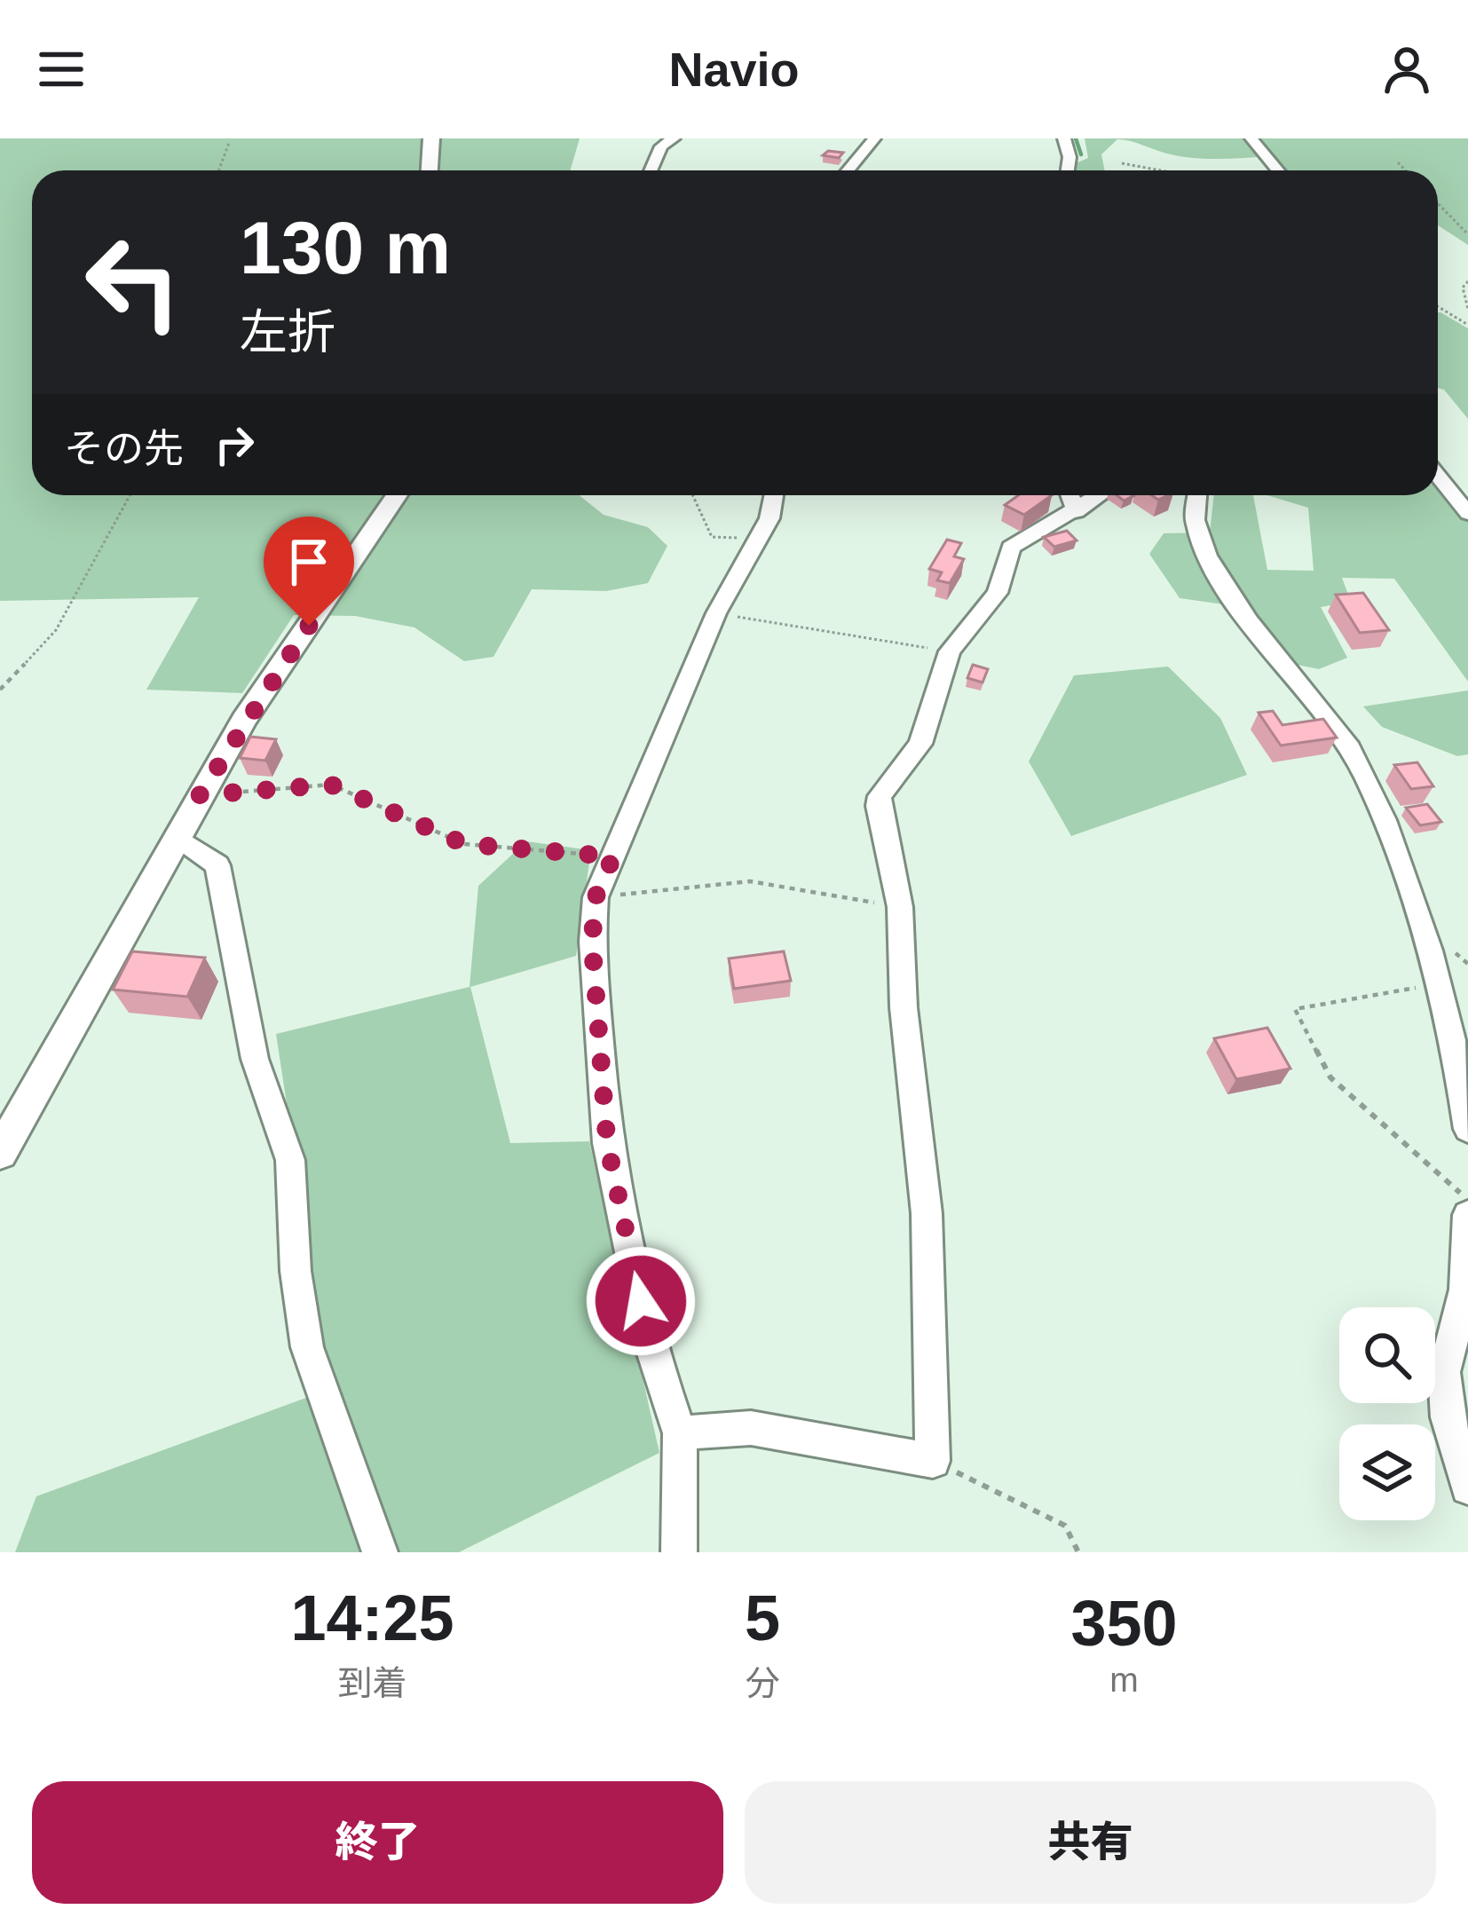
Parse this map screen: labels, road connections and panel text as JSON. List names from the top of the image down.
{
  "page": {
    "header": "Navio",
    "turn": ["130 m", "左折"],
    "then": "その先",
    "eta": [
      "14:25",
      "到着",
      "5",
      "分",
      "350",
      "m"
    ],
    "buttons": ["終了", "共有"]
  }
}
